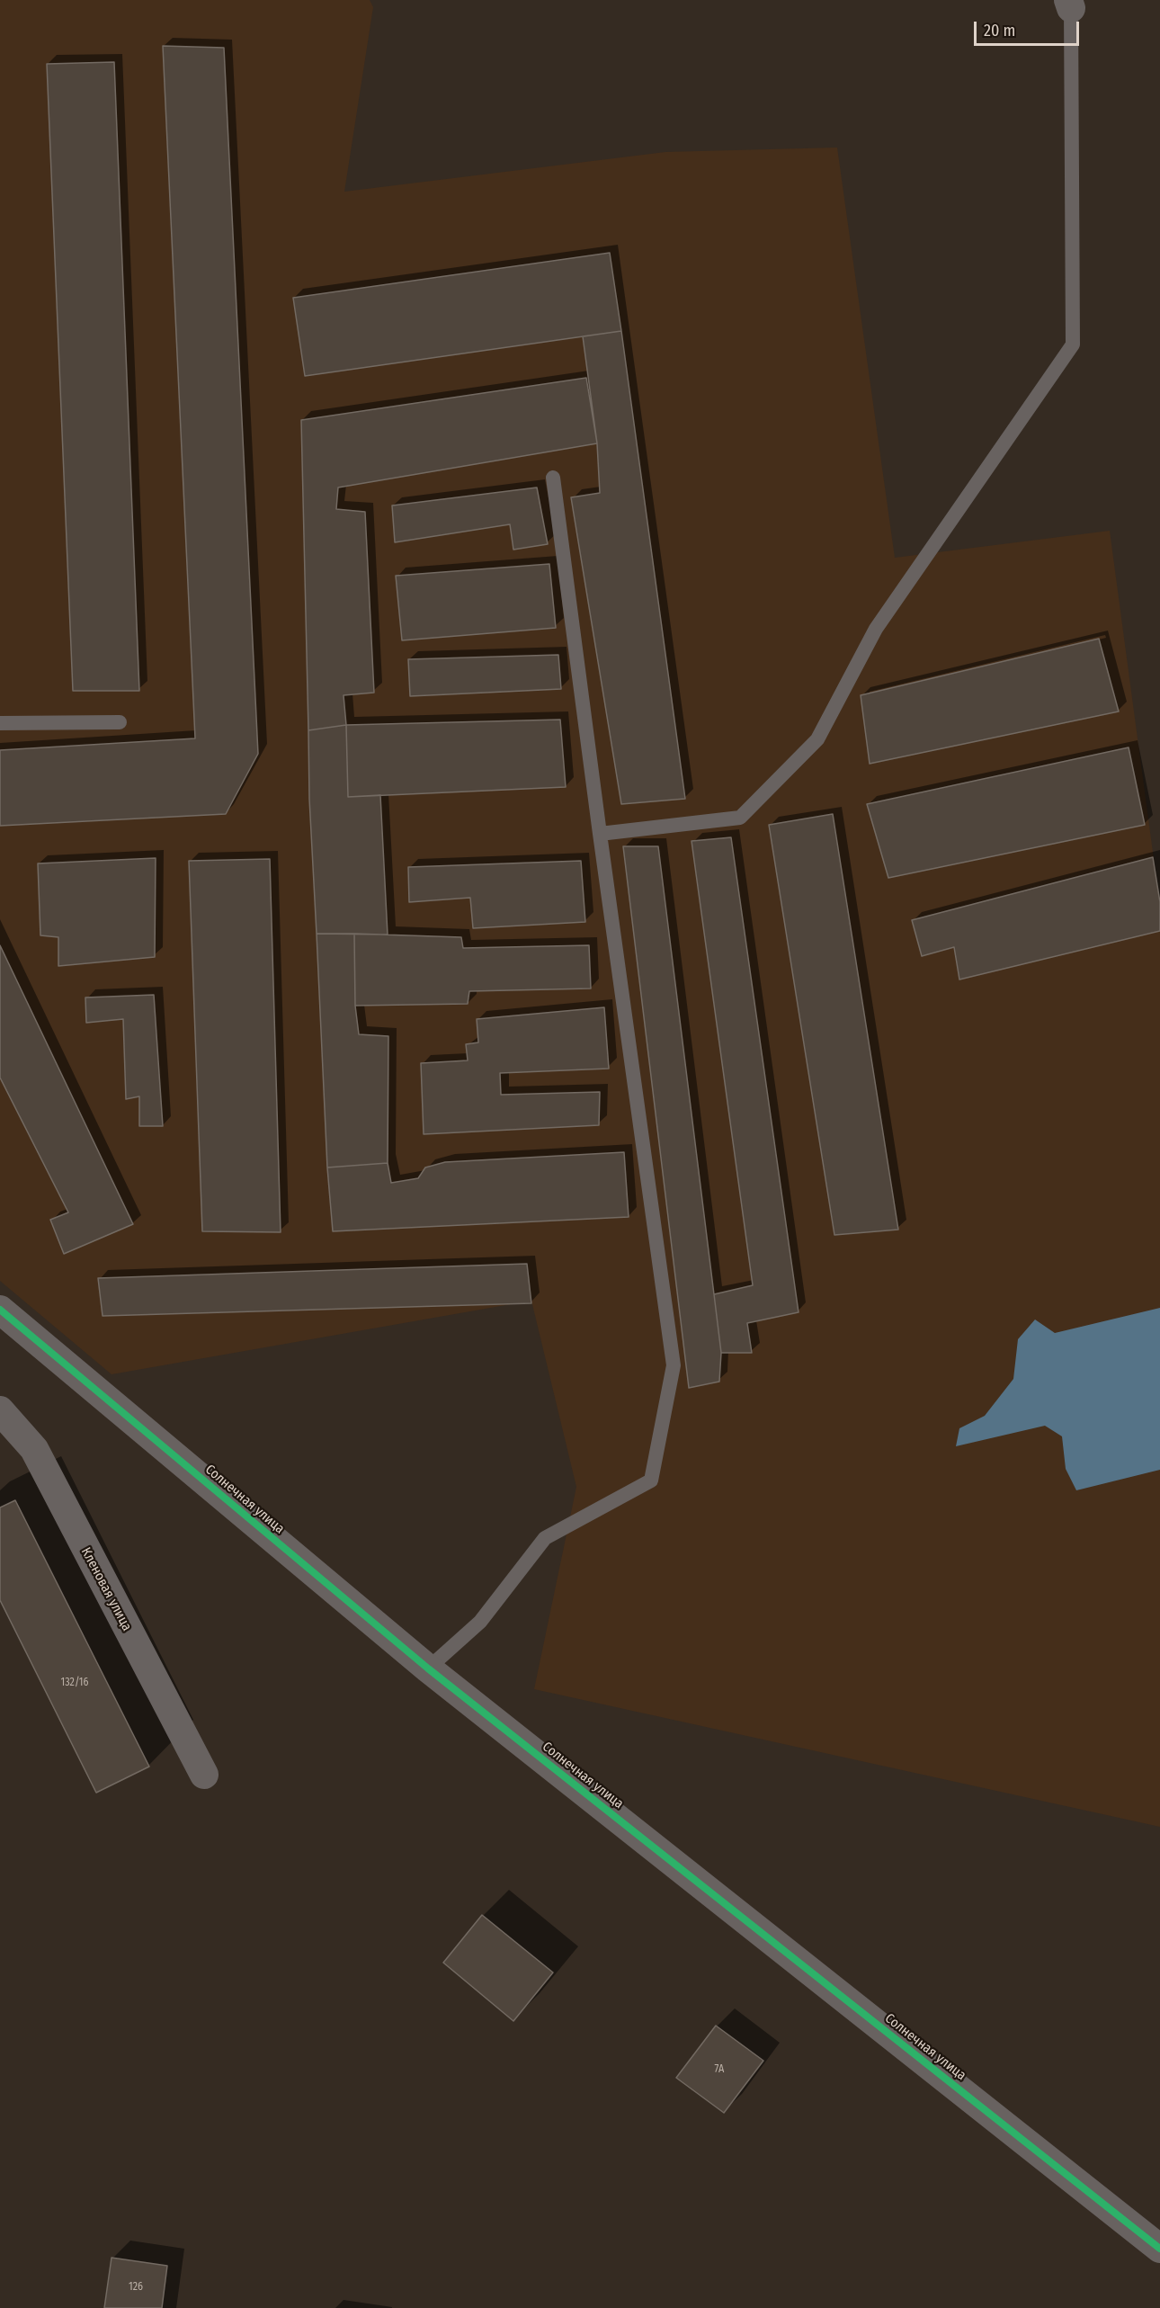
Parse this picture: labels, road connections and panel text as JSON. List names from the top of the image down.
{
  "streets": {
    "street": ["Солнечная улица", "Кленовая улица"]
  },
  "house_numbers": ["132/16", "7А", "126"],
  "scale_bar": "20 m"
}
